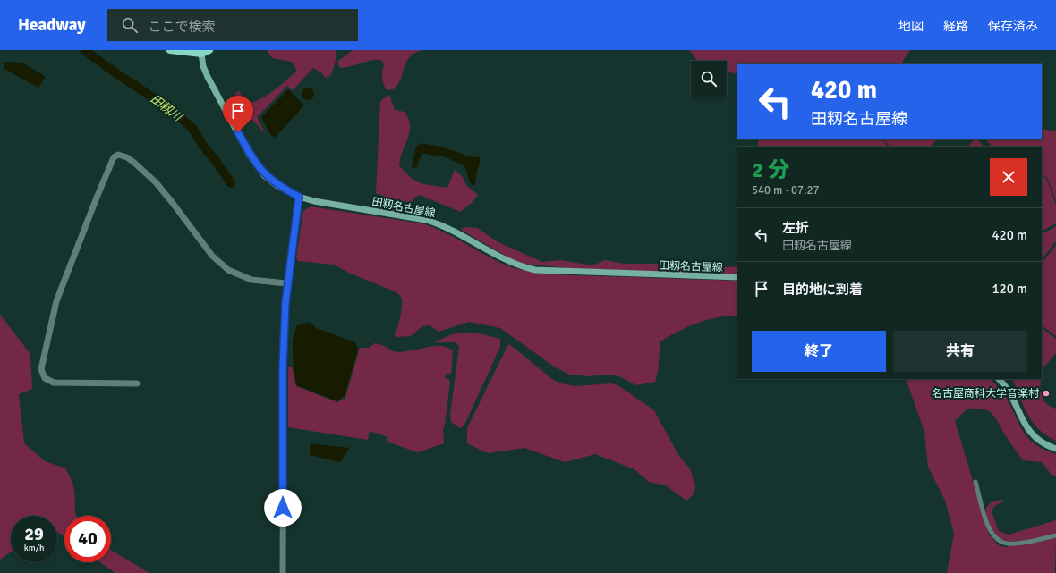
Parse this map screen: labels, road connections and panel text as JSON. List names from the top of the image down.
{
  "streets": {
    "main road": ["田籾名古屋線"]
  },
  "water": ["田籾川"],
  "places": ["名古屋商科大学音楽村"],
  "page": {
    "header": "Headway",
    "search": "ここで検索",
    "nav": ["地図", "経路", "保存済み"],
    "turn": ["420 m", "田籾名古屋線"],
    "heading": ["2 分", "540 m · 07:27"],
    "list": [
      {
        "name": "左折",
        "note": "田籾名古屋線",
        "value": "420 m"
      },
      {
        "name": "目的地に到着",
        "value": "120 m"
      }
    ],
    "buttons": ["終了", "共有"],
    "speed": "29 km/h",
    "limit": "40"
  }
}
